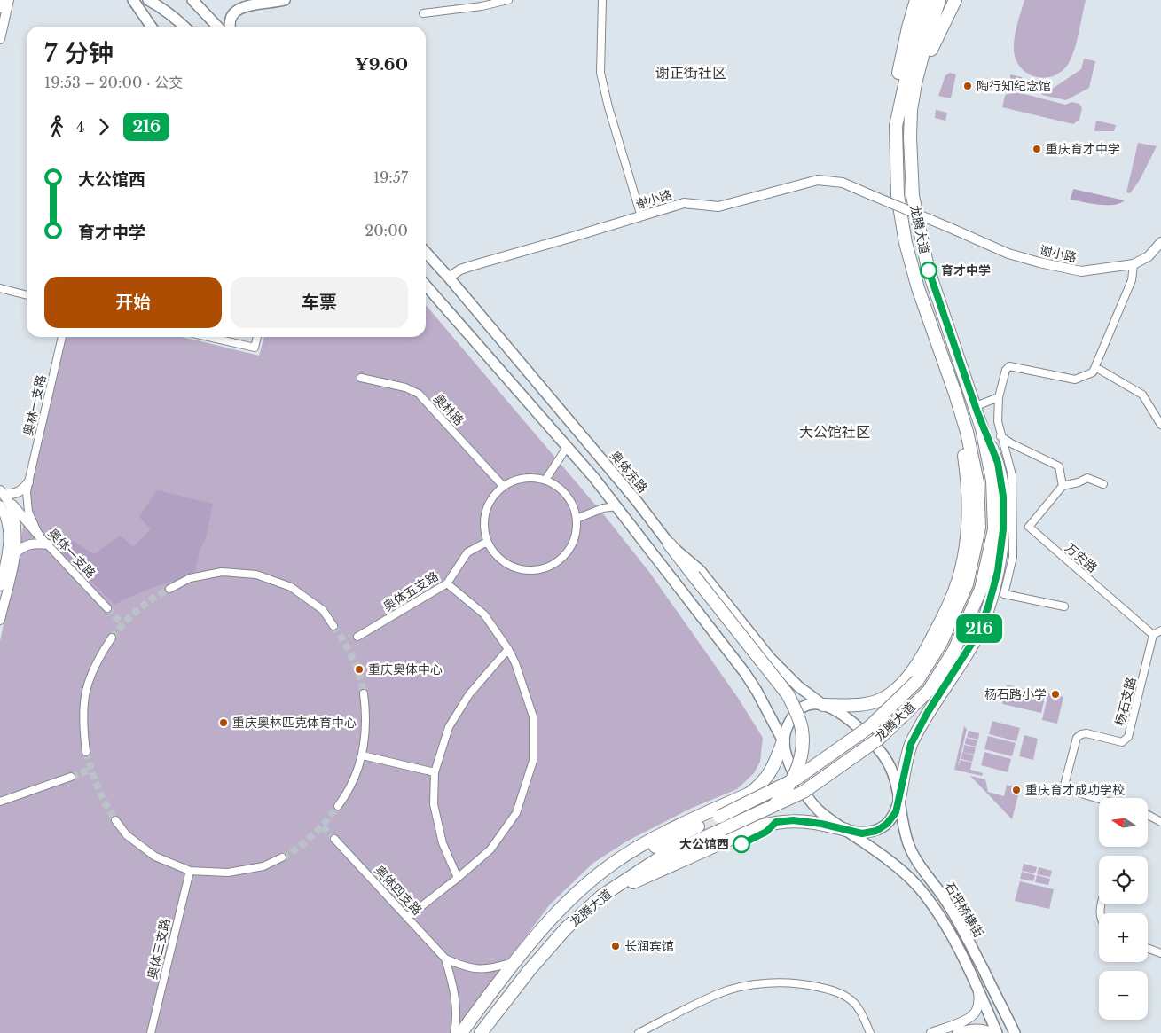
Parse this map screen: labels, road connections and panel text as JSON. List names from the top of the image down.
{
  "streets": {
    "highway": ["龙腾大道"],
    "main road": ["奥体东路", "石坪桥横街"],
    "street": [
      "谢小路",
      "奥林一支路",
      "奥林路",
      "奥体一支路",
      "万安路",
      "奥体五支路",
      "杨石支路",
      "奥体四支路",
      "奥体三支路"
    ]
  },
  "crossings": [
    ["谢小路", "奥体东路"],
    ["奥林一支路", "奥体一支路"],
    ["奥林路", "奥体五支路"],
    ["奥体东路", "石坪桥横街"],
    ["万安路", "杨石支路"]
  ],
  "districts": ["谢正街社区", "大公馆社区"],
  "places": [
    "陶行知纪念馆",
    "重庆育才中学",
    "育才中学",
    "重庆奥体中心",
    "杨石路小学",
    "重庆奥林匹克体育中心",
    "重庆育才成功学校",
    "大公馆西",
    "长润宾馆"
  ],
  "lines": ["bus line 216"],
  "north": "left",
  "page": {
    "on_map": "216",
    "heading": ["7 分钟", "19:53 – 20:00 · 公交", "¥9.60"],
    "legs": ["4", "216"],
    "list": [
      {
        "name": "大公馆西",
        "value": "19:57"
      },
      {
        "name": "育才中学",
        "value": "20:00"
      }
    ],
    "buttons": ["开始", "车票"],
    "map_buttons": ["+", "−"]
  }
}
